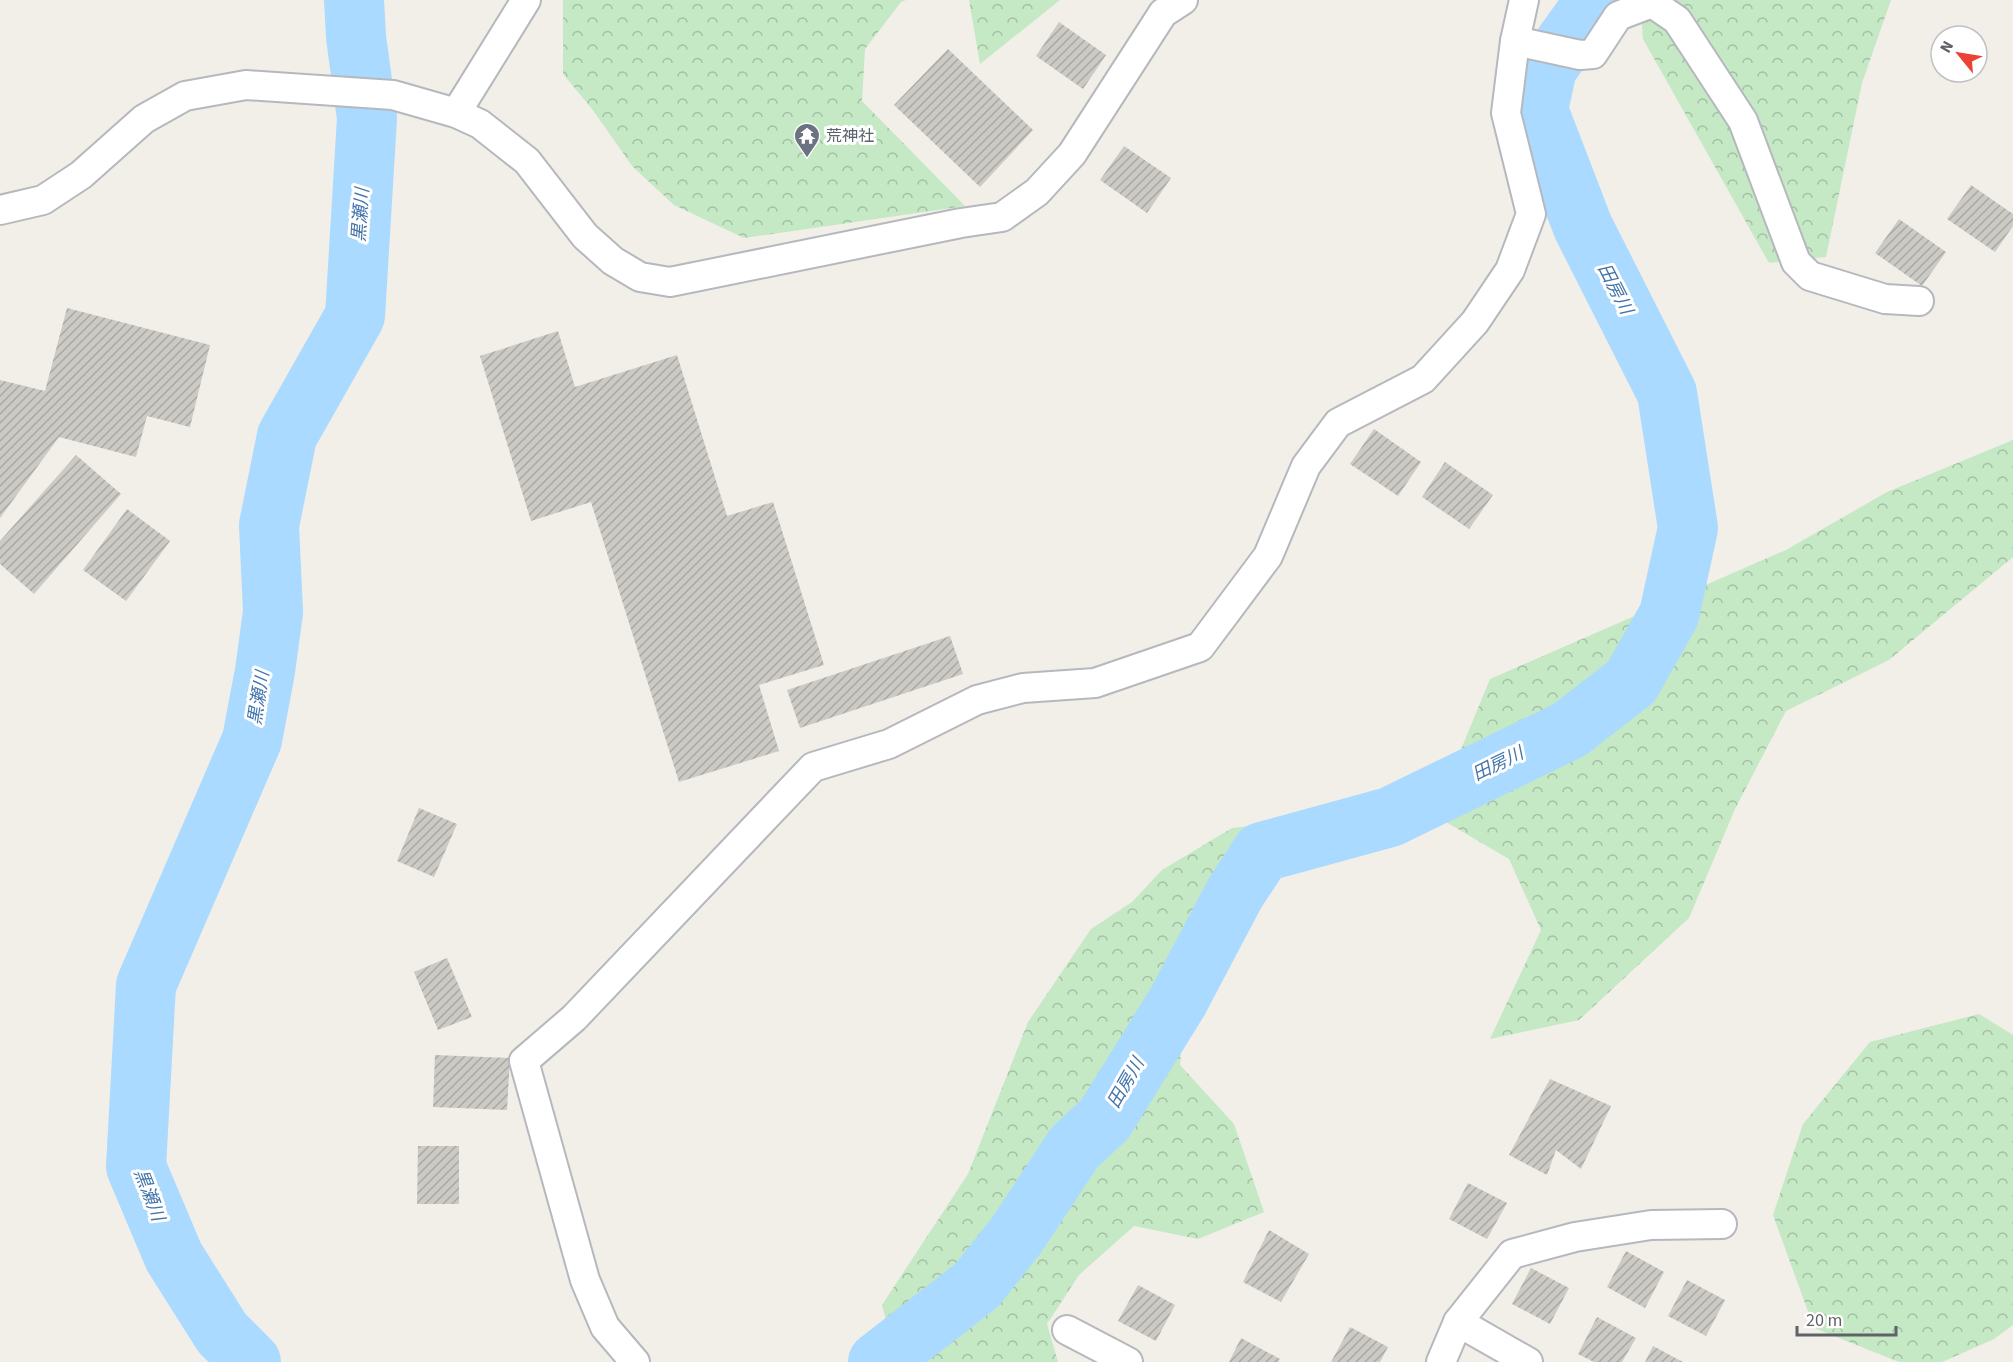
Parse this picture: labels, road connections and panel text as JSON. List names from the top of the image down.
{
  "water": ["黒瀬川", "田房川"],
  "places": {
    "temple": ["荒神社"]
  },
  "scale_bar": "20 m",
  "north": "top left"
}
